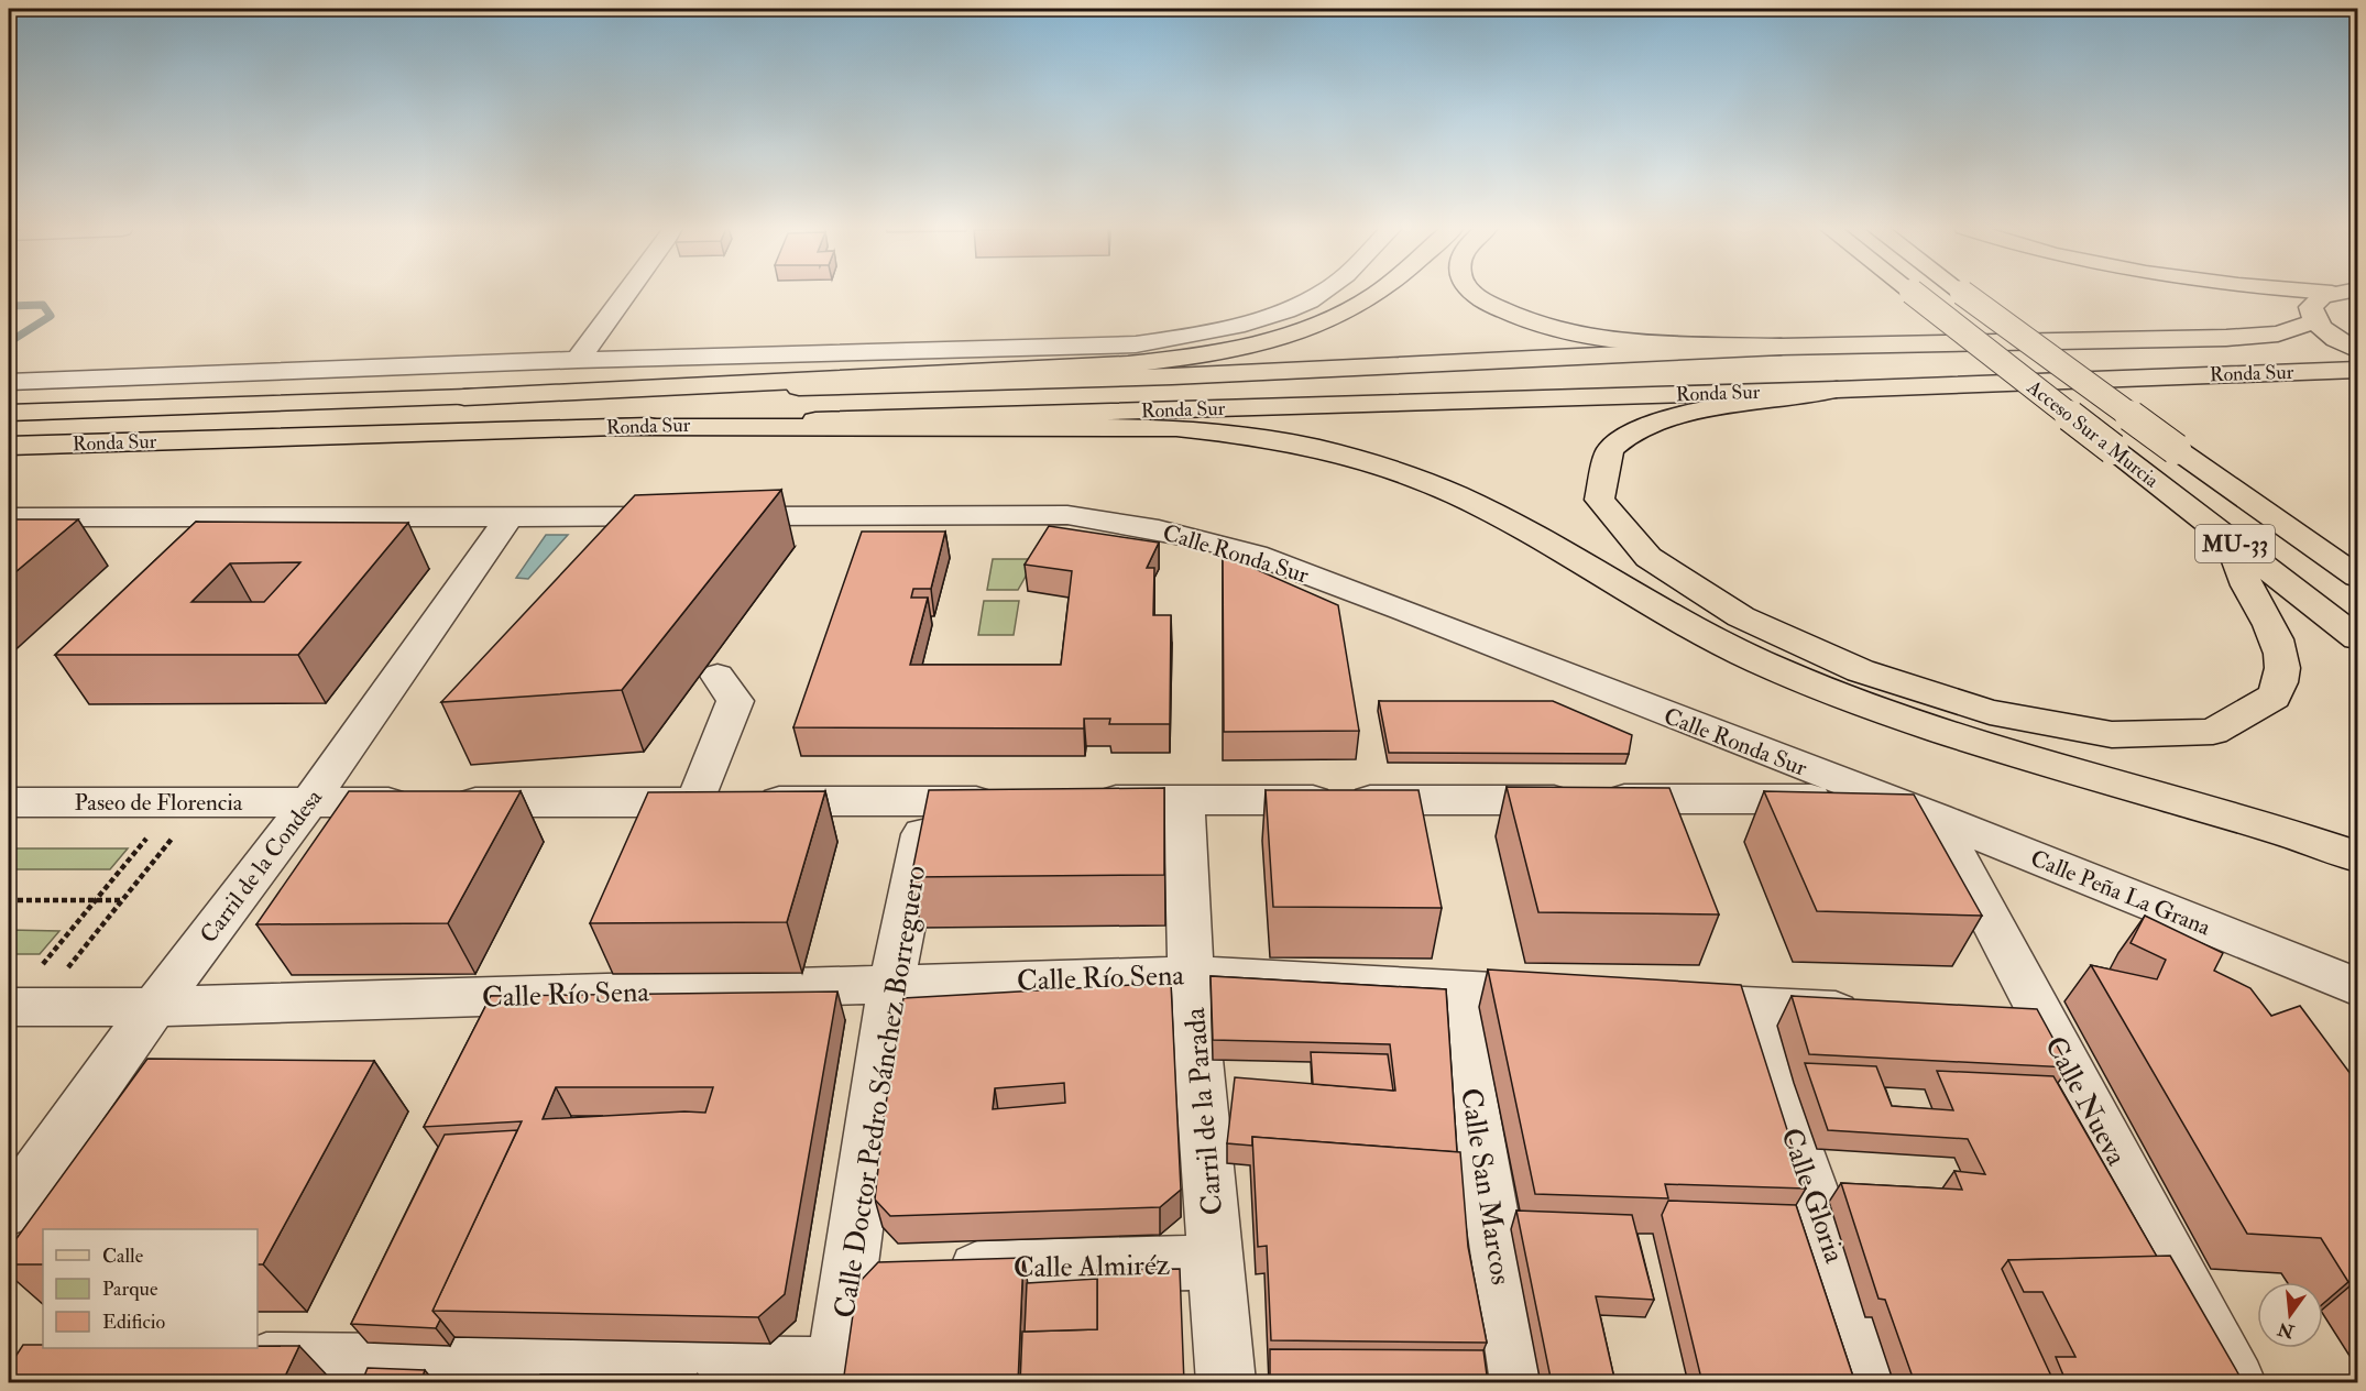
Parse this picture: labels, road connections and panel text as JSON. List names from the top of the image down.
{
  "streets": {
    "main road": ["Ronda Sur", "Acceso Sur a Murcia", "MU-33"],
    "street": [
      "Calle Ronda Sur",
      "Paseo de Florencia",
      "Carril de la Condesa",
      "Calle Peña La Grana",
      "Calle Río Sena",
      "Calle Doctor Pedro Sánchez Borreguero",
      "Calle Nueva",
      "Carril de la Parada",
      "Calle San Marcos",
      "Calle Gloria",
      "Calle Almiréz"
    ]
  },
  "crossings": [
    ["Calle Ronda Sur", "Carril de la Condesa"],
    ["Calle Ronda Sur", "Calle Peña La Grana"],
    ["Paseo de Florencia", "Carril de la Condesa"],
    ["Paseo de Florencia", "Calle Doctor Pedro Sánchez Borreguero"],
    ["Carril de la Condesa", "Calle Río Sena"],
    ["Calle Peña La Grana", "Calle Nueva"],
    ["Calle Río Sena", "Calle Doctor Pedro Sánchez Borreguero"],
    ["Calle Río Sena", "Carril de la Parada"],
    ["Calle Río Sena", "Calle San Marcos"],
    ["Calle Doctor Pedro Sánchez Borreguero", "Calle Almiréz"],
    ["Carril de la Parada", "Calle Almiréz"]
  ],
  "legend": ["Calle", "Parque", "Edificio"],
  "north": "bottom"
}
